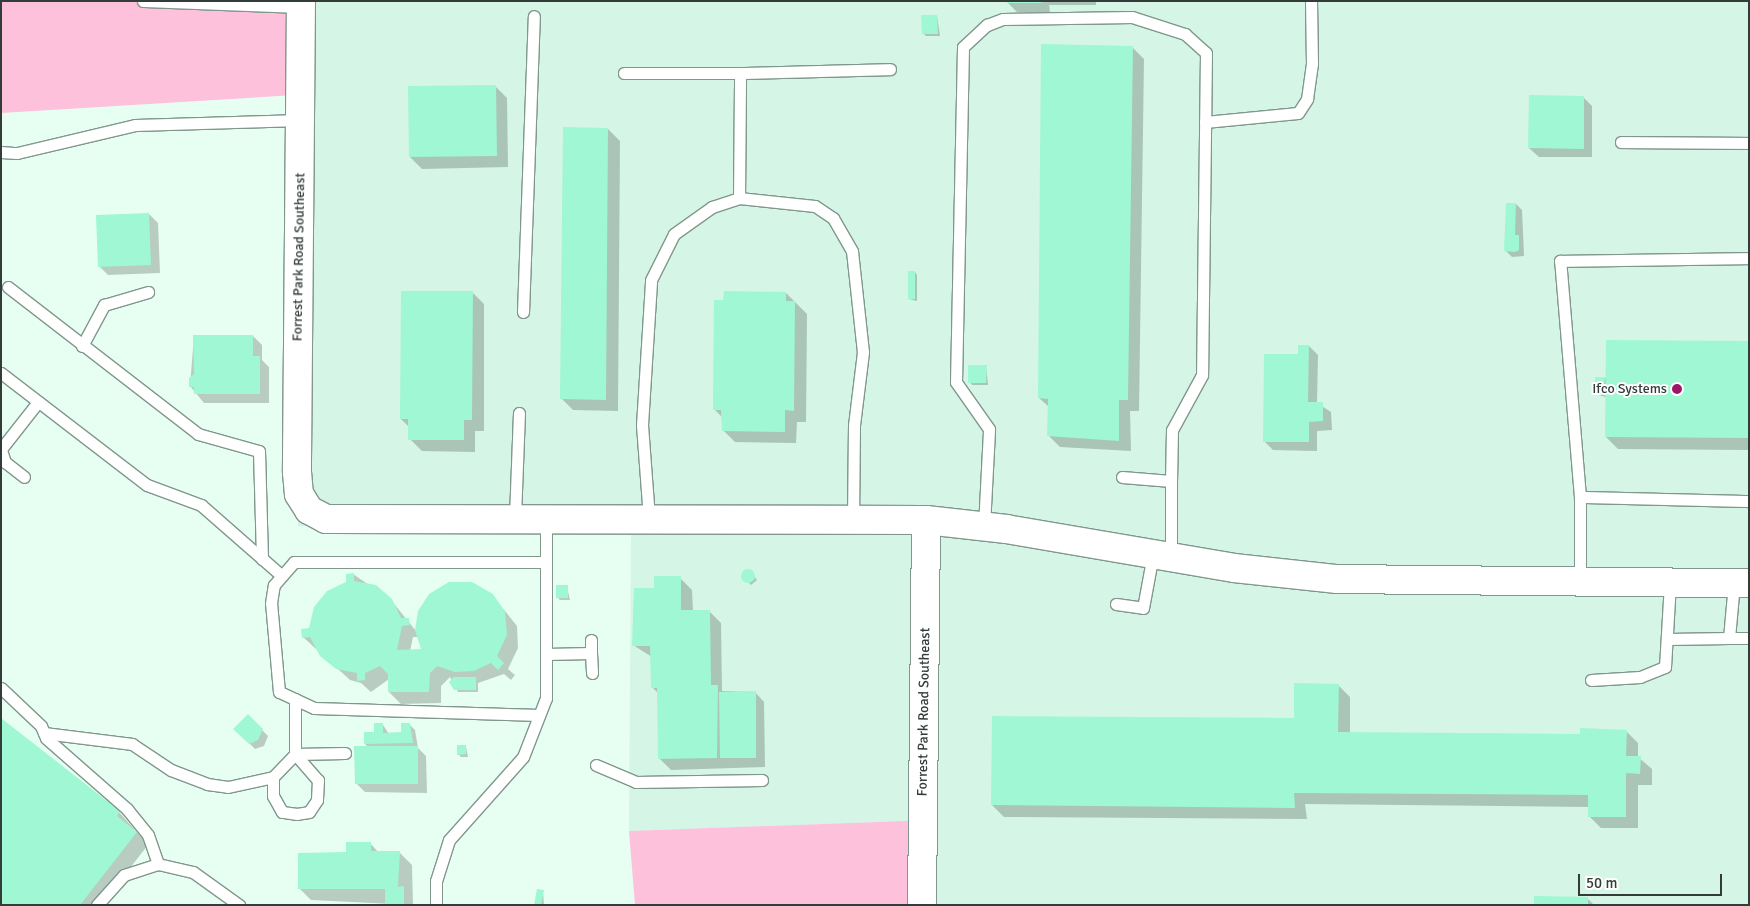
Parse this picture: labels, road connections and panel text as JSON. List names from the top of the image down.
{
  "streets": {
    "street": ["Forrest Park Road Southeast"]
  },
  "places": ["Ifco Systems"],
  "scale_bar": "50 m"
}
